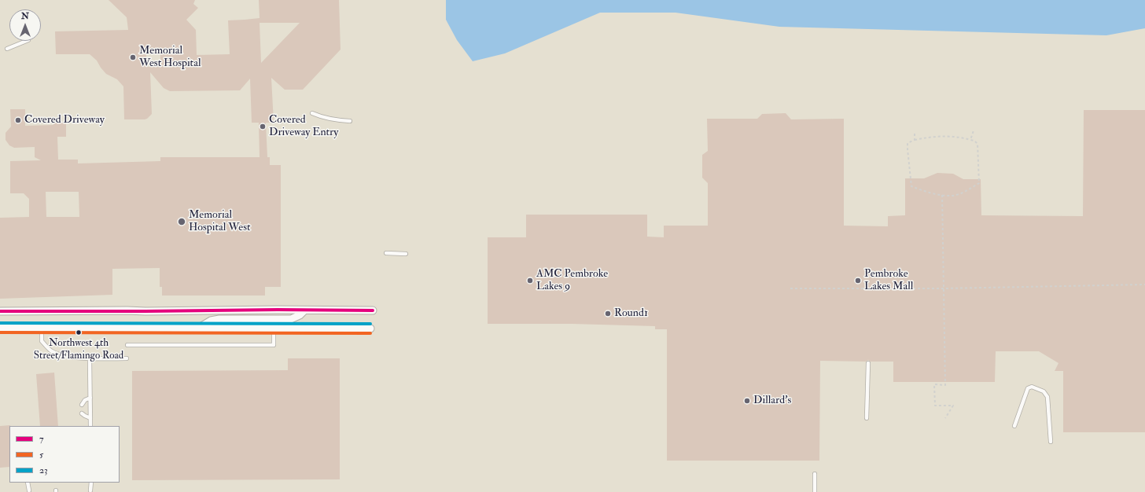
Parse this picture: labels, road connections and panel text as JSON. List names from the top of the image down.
{
  "places": [
    "Memorial West Hospital",
    "Covered Driveway",
    "Covered Driveway Entry",
    "Memorial Hospital West",
    "AMC Pembroke Lakes 9",
    "Pembroke Lakes Mall",
    "Round1",
    "Northwest 4th Street/Flamingo Road",
    "Dillard's"
  ],
  "lines": ["transit line 7", "transit line 23", "transit line 5"],
  "legend": ["7", "5", "23"],
  "north": "top"
}
